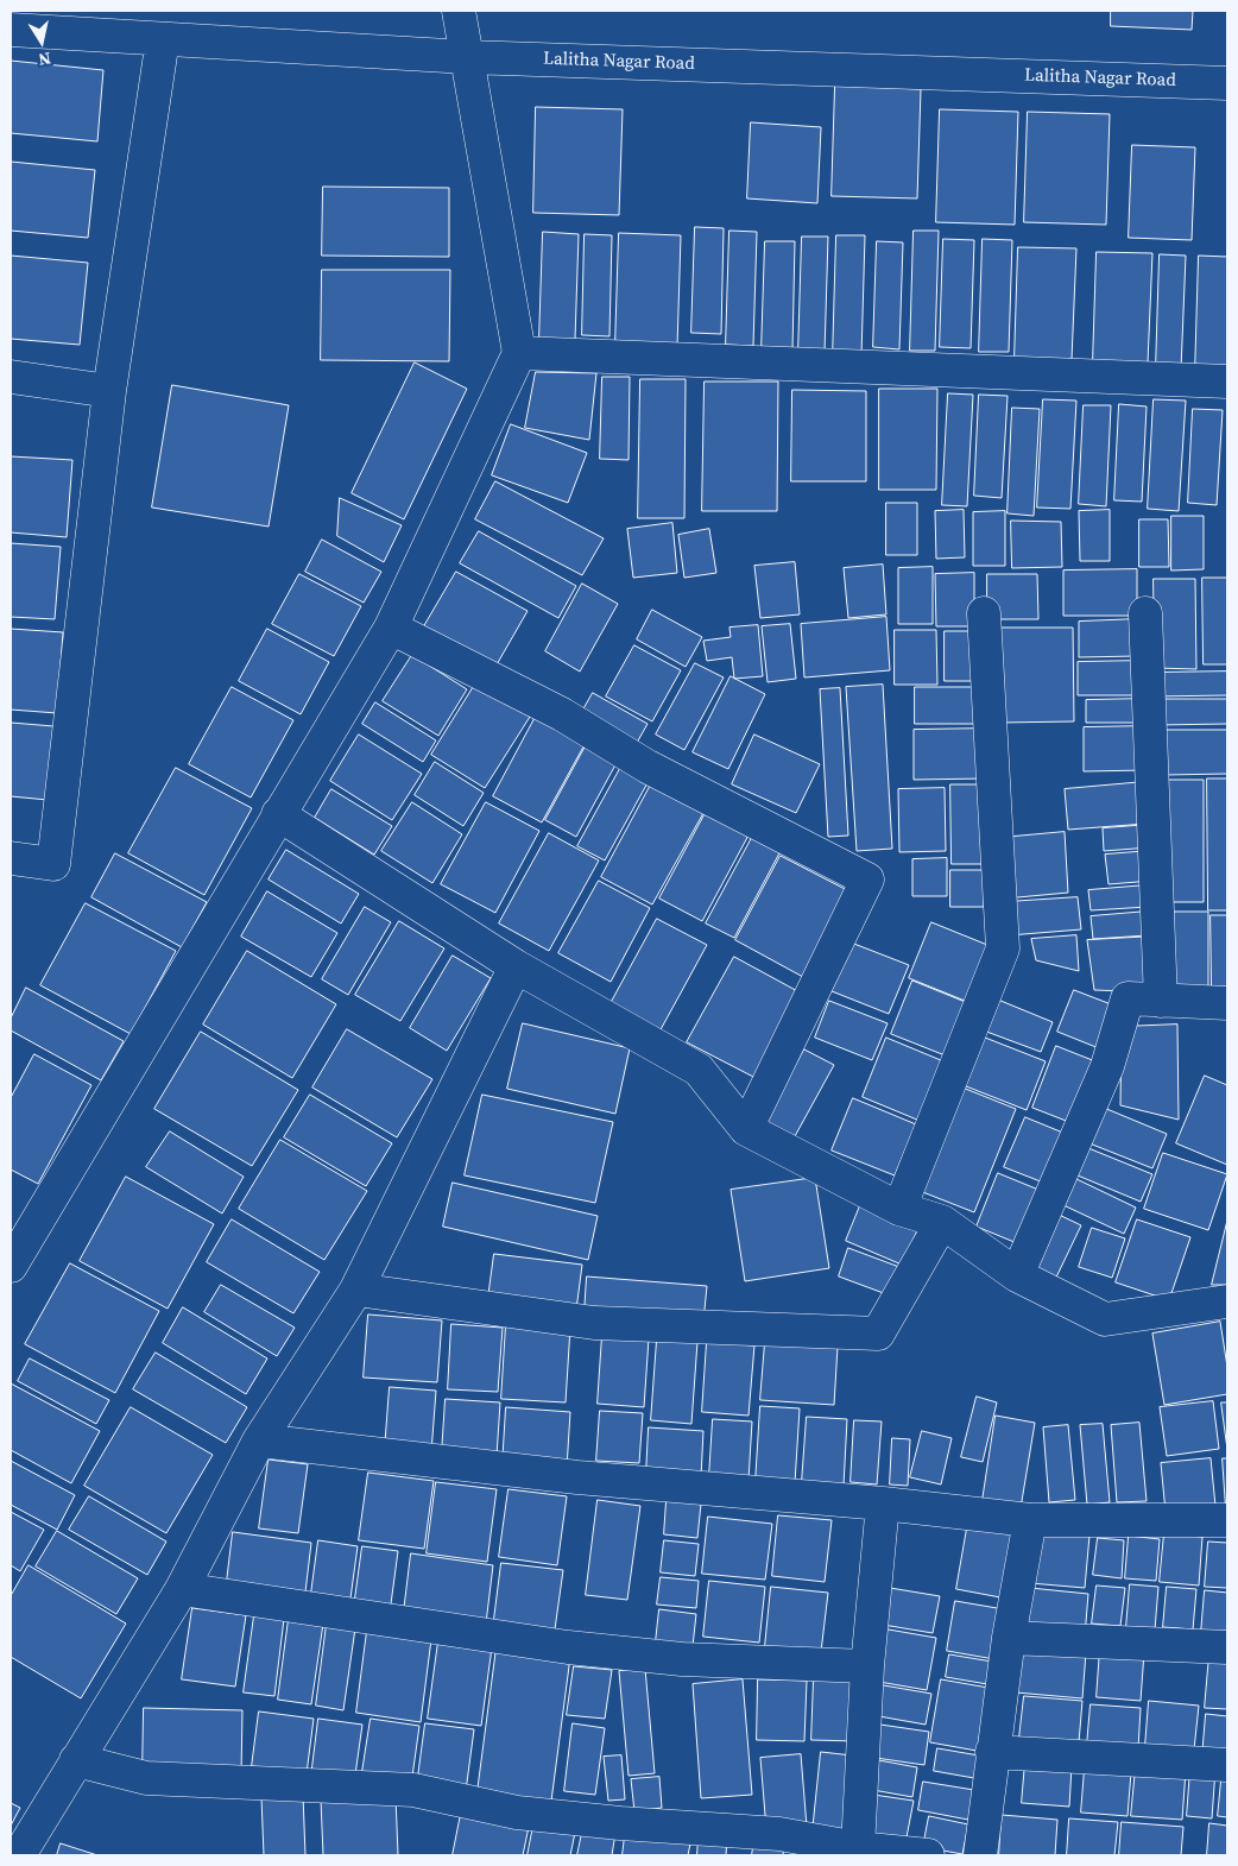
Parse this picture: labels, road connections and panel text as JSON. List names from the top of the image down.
{
  "streets": {
    "street": ["Lalitha Nagar Road"]
  },
  "north": "bottom"
}
